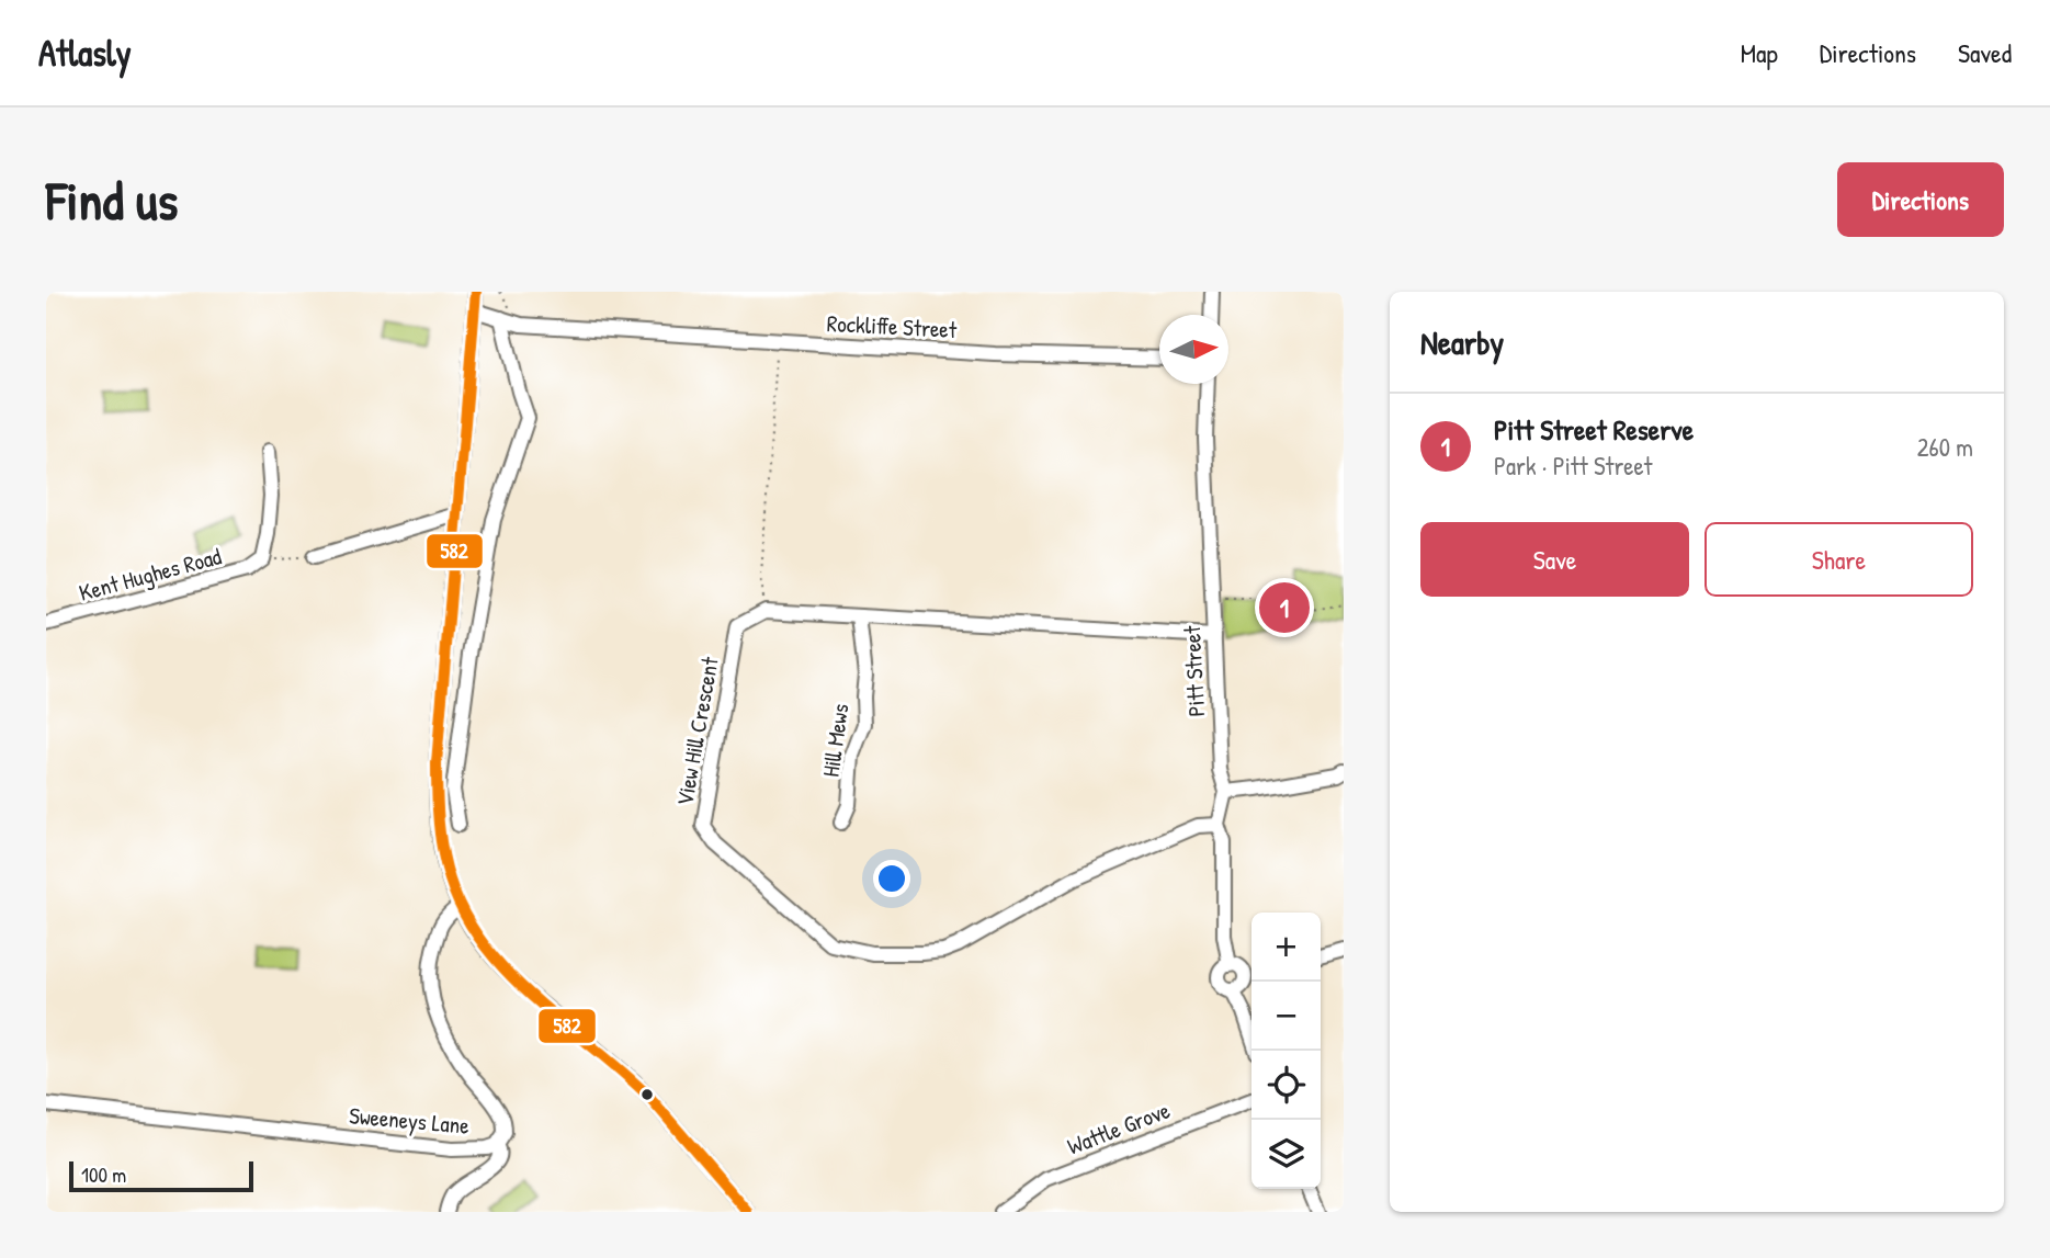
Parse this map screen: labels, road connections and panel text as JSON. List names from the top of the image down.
{
  "streets": {
    "street": [
      "Rockliffe Street",
      "Kent Hughes Road",
      "Pitt Street",
      "View Hill Crescent",
      "Hill Mews",
      "Sweeneys Lane",
      "Wattle Grove"
    ]
  },
  "crossings": [
    ["Pitt Street", "View Hill Crescent"]
  ],
  "lines": ["transit line 582"],
  "scale_bar": "100 m",
  "north": "right",
  "page": {
    "header": "Atlasly",
    "nav": ["Map", "Directions", "Saved"],
    "buttons": [
      "Directions",
      ["Save", "Share"]
    ],
    "title": "Find us",
    "heading": "Nearby",
    "list": [
      {
        "mark": "1",
        "name": "Pitt Street Reserve",
        "note": "Park · Pitt Street",
        "value": "260 m"
      }
    ],
    "pins": "1",
    "map_buttons": ["+", "−"],
    "scale": "100 m"
  }
}
